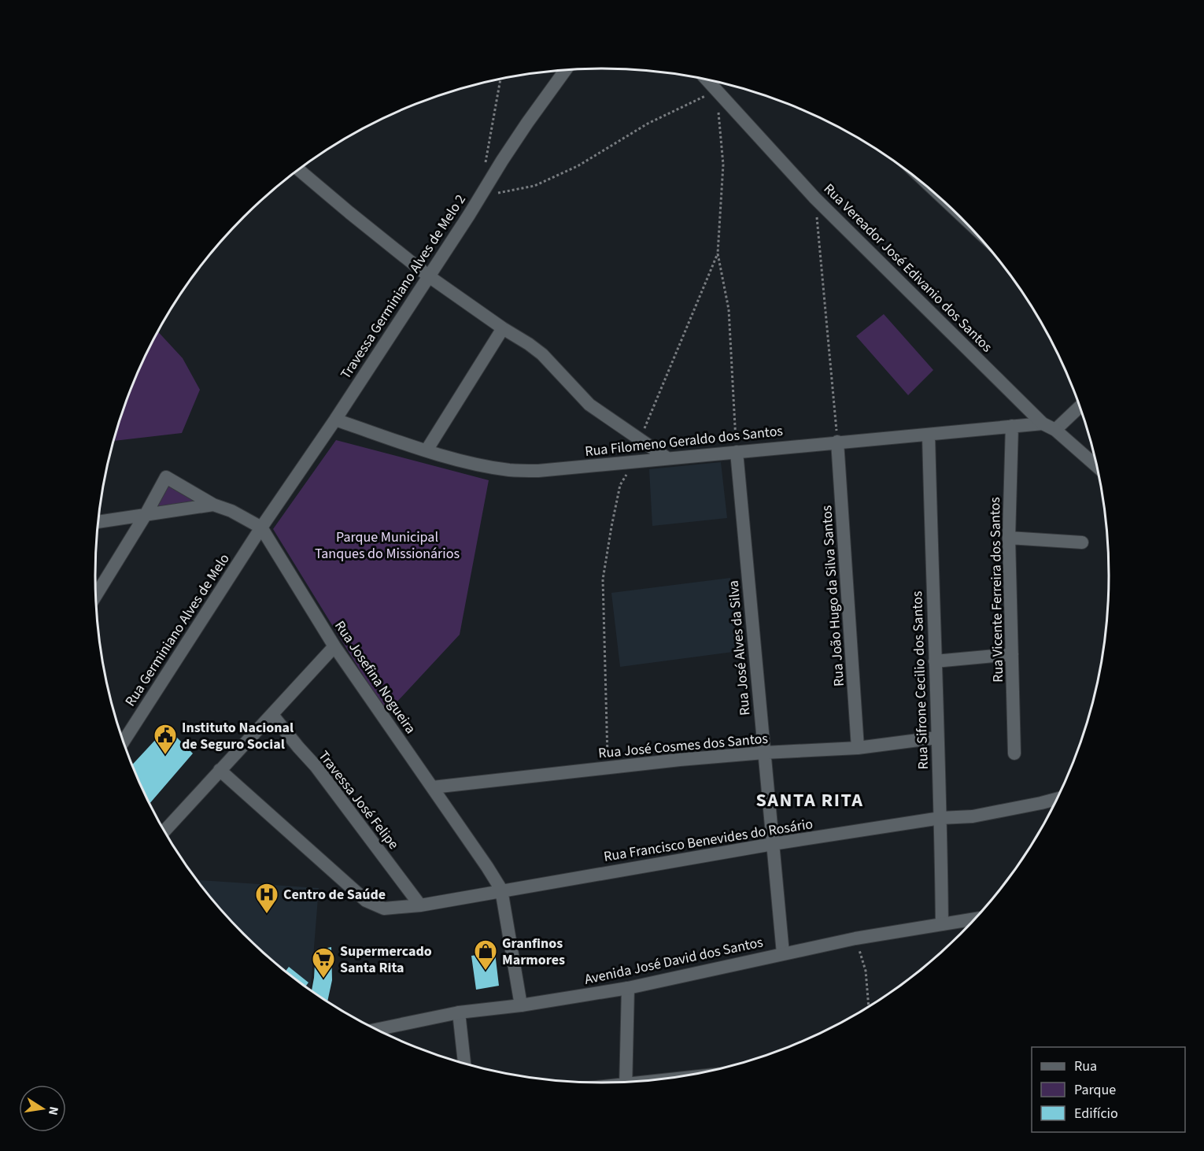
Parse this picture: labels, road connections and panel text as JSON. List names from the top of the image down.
{
  "streets": {
    "street": [
      "Rua Vereador José Edivanio dos Santos",
      "Travessa Germiniano Alves de Melo 2",
      "Rua Filomeno Geraldo dos Santos",
      "Rua Vicente Ferreira dos Santos",
      "Rua João Hugo da Silva Santos",
      "Rua Germiniano Alves de Melo",
      "Rua José Alves da Silva",
      "Rua Josefina Nogueira",
      "Rua Sifrone Cecilio dos Santos",
      "Rua José Cosmes dos Santos",
      "Travessa José Felipe",
      "Rua Francisco Benevides do Rosário",
      "Avenida José David dos Santos"
    ]
  },
  "crossings": [
    ["Rua Vereador José Edivanio dos Santos", "Rua Filomeno Geraldo dos Santos"],
    ["Travessa Germiniano Alves de Melo 2", "Rua Filomeno Geraldo dos Santos"],
    ["Travessa Germiniano Alves de Melo 2", "Rua Germiniano Alves de Melo"],
    ["Travessa Germiniano Alves de Melo 2", "Rua Josefina Nogueira"],
    ["Rua Filomeno Geraldo dos Santos", "Rua Vicente Ferreira dos Santos"],
    ["Rua Filomeno Geraldo dos Santos", "Rua João Hugo da Silva Santos"],
    ["Rua Filomeno Geraldo dos Santos", "Rua José Alves da Silva"],
    ["Rua Filomeno Geraldo dos Santos", "Rua Sifrone Cecilio dos Santos"],
    ["Rua João Hugo da Silva Santos", "Rua José Cosmes dos Santos"],
    ["Rua Germiniano Alves de Melo", "Rua Josefina Nogueira"],
    ["Rua José Alves da Silva", "Rua José Cosmes dos Santos"],
    ["Rua José Alves da Silva", "Rua Francisco Benevides do Rosário"],
    ["Rua José Alves da Silva", "Avenida José David dos Santos"],
    ["Rua Josefina Nogueira", "Rua José Cosmes dos Santos"],
    ["Rua Josefina Nogueira", "Rua Francisco Benevides do Rosário"],
    ["Rua Josefina Nogueira", "Avenida José David dos Santos"],
    ["Rua Sifrone Cecilio dos Santos", "Rua José Cosmes dos Santos"],
    ["Rua Sifrone Cecilio dos Santos", "Rua Francisco Benevides do Rosário"],
    ["Rua Sifrone Cecilio dos Santos", "Avenida José David dos Santos"],
    ["Travessa José Felipe", "Rua Francisco Benevides do Rosário"]
  ],
  "districts": ["SANTA RITA"],
  "parks": ["Parque Municipal Tanques do Missionários"],
  "places": {
    "public building": ["Instituto Nacional de Seguro Social"],
    "hospital": ["Centro de Saúde"],
    "shop": ["Granfinos Marmores"],
    "supermarket": ["Supermercado Santa Rita"]
  },
  "legend": ["Rua", "Parque", "Edifício"],
  "north": "right"
}
